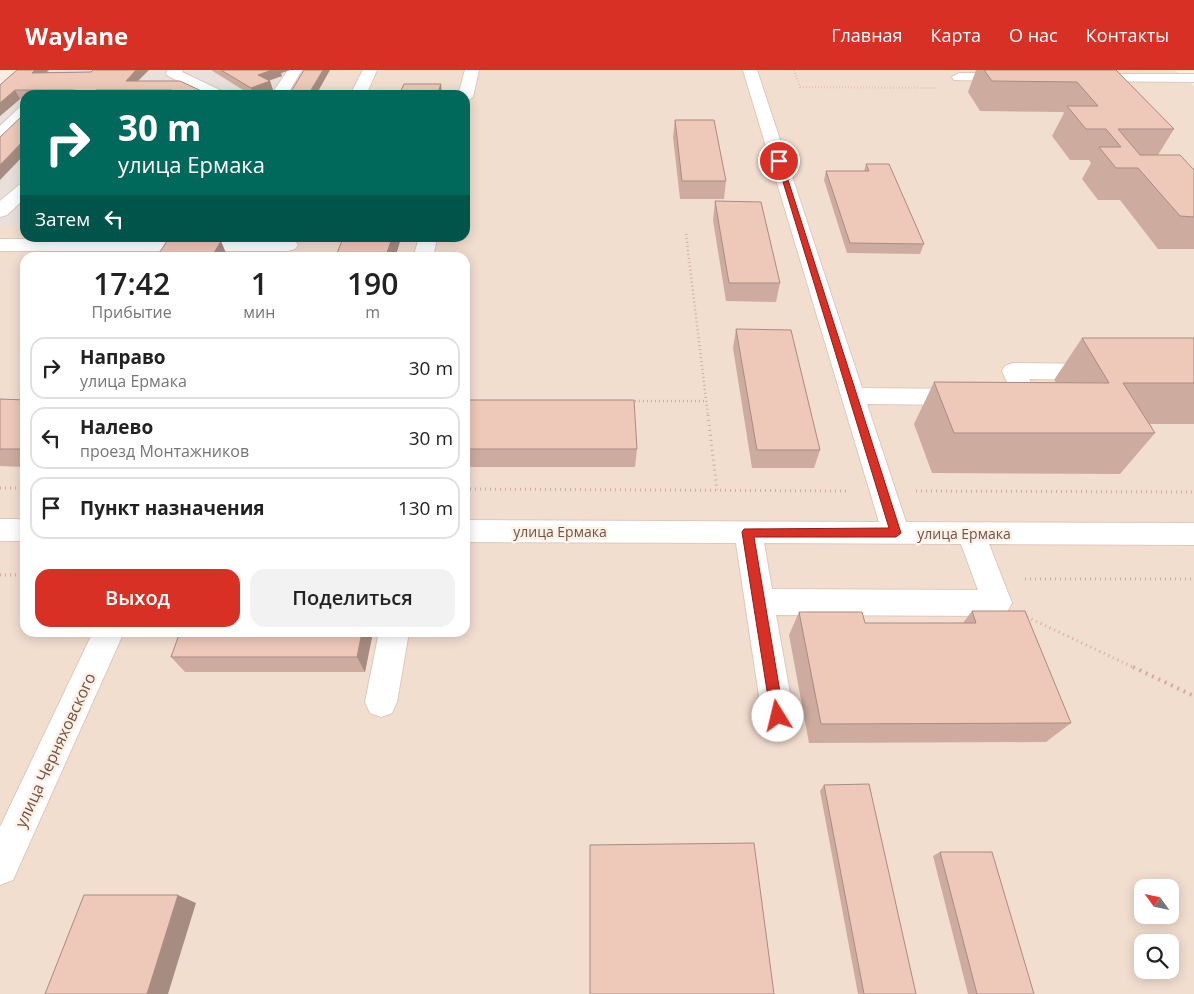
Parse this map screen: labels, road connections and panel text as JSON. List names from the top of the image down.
{
  "streets": {
    "street": ["улица Ермака", "улица Черняховского"]
  },
  "north": "top left",
  "page": {
    "header": "Waylane",
    "nav": [
      "Главная",
      "Карта",
      "О нас",
      "Контакты"
    ],
    "turn": ["30 m", "улица Ермака"],
    "then": "Затем",
    "eta": [
      "17:42",
      "Прибытие",
      "1",
      "мин",
      "190",
      "m"
    ],
    "list": [
      {
        "name": "Направо",
        "note": "улица Ермака",
        "value": "30 m"
      },
      {
        "name": "Налево",
        "note": "проезд Монтажников",
        "value": "30 m"
      },
      {
        "name": "Пункт назначения",
        "value": "130 m"
      }
    ],
    "buttons": ["Выход", "Поделиться"]
  }
}
